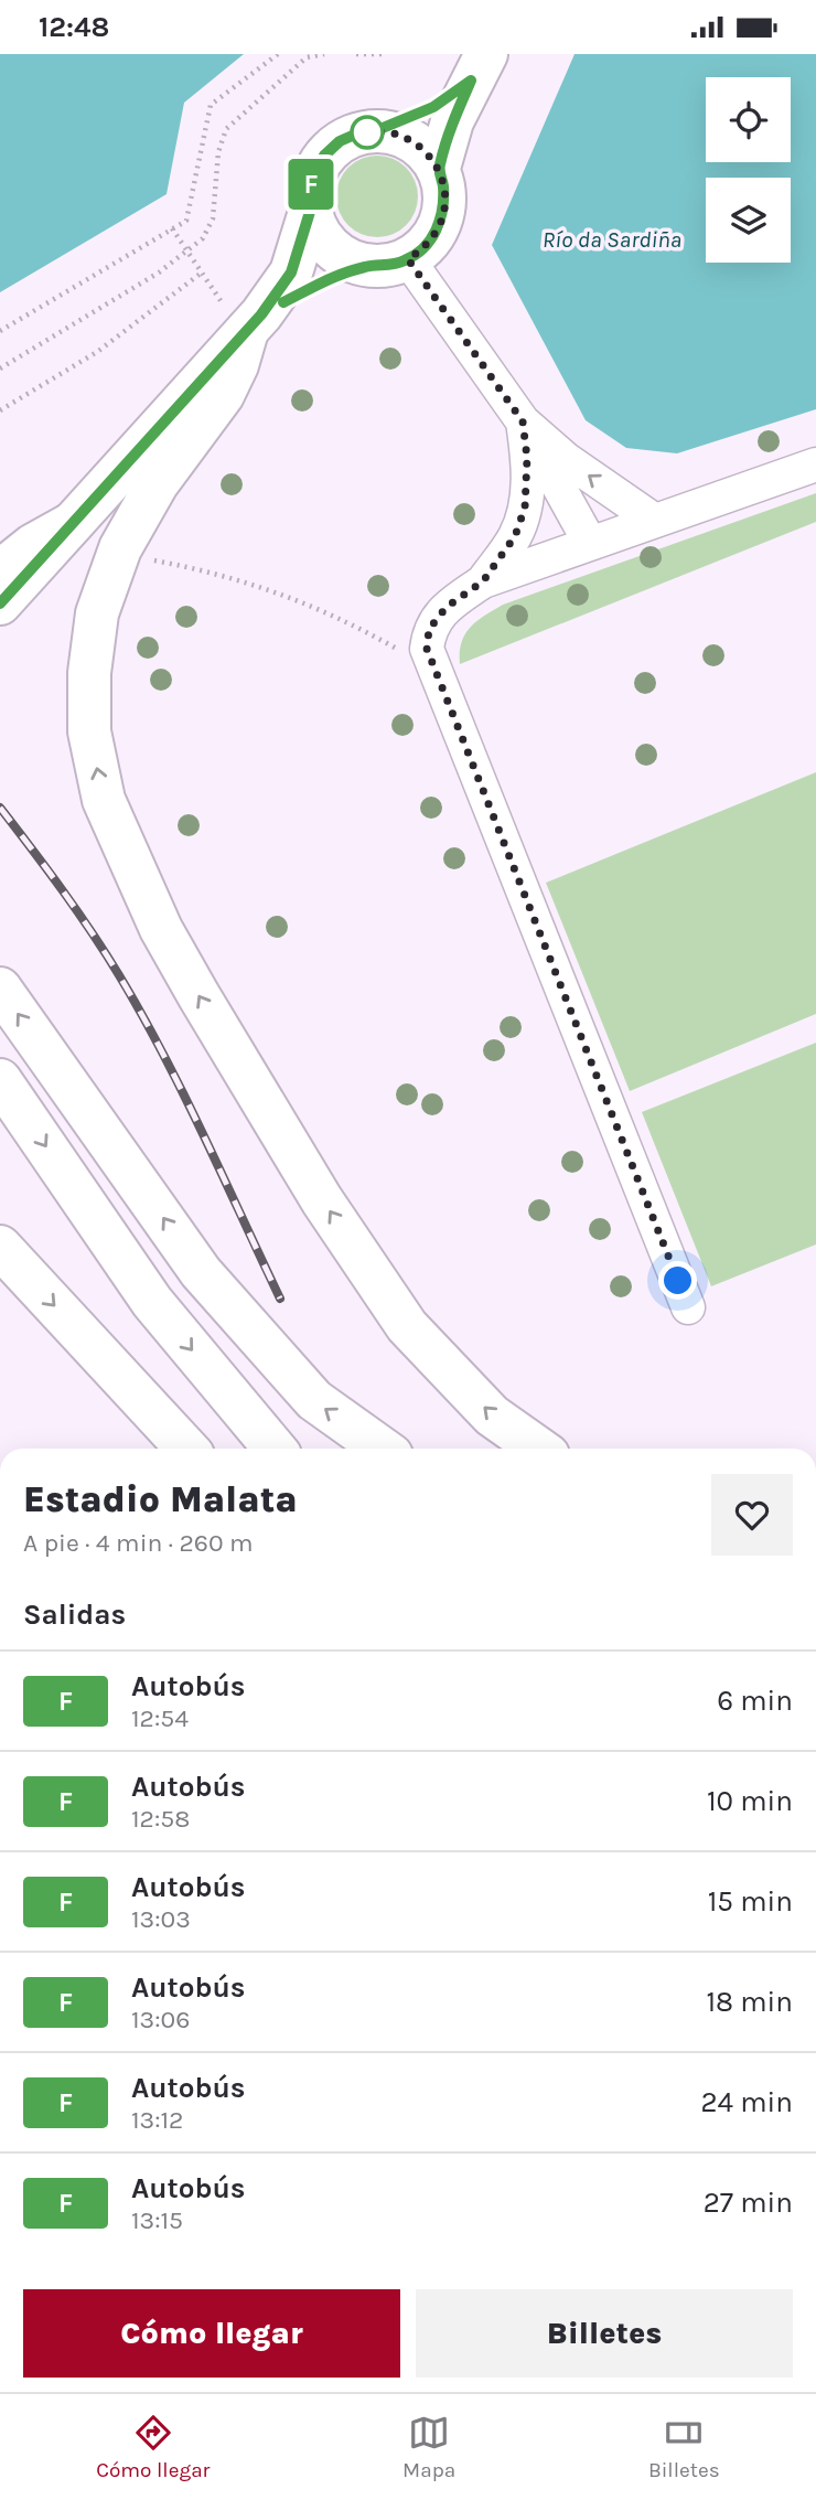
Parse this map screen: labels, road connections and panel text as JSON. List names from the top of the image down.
{
  "water": ["Río da Sardiña"],
  "lines": ["bus line F"],
  "page": {
    "status": "12:48",
    "on_map": "F",
    "heading": [
      ["Estadio Malata", "A pie · 4 min · 260 m"],
      "Salidas"
    ],
    "list": [
      {
        "mark": "F",
        "name": "Autobús",
        "note": "12:54",
        "value": "6 min"
      },
      {
        "mark": "F",
        "name": "Autobús",
        "note": "12:58",
        "value": "10 min"
      },
      {
        "mark": "F",
        "name": "Autobús",
        "note": "13:03",
        "value": "15 min"
      },
      {
        "mark": "F",
        "name": "Autobús",
        "note": "13:06",
        "value": "18 min"
      },
      {
        "mark": "F",
        "name": "Autobús",
        "note": "13:12",
        "value": "24 min"
      },
      {
        "mark": "F",
        "name": "Autobús",
        "note": "13:15",
        "value": "27 min"
      }
    ],
    "buttons": ["Cómo llegar", "Billetes"],
    "tabs": ["Cómo llegar", "Mapa", "Billetes"]
  }
}
